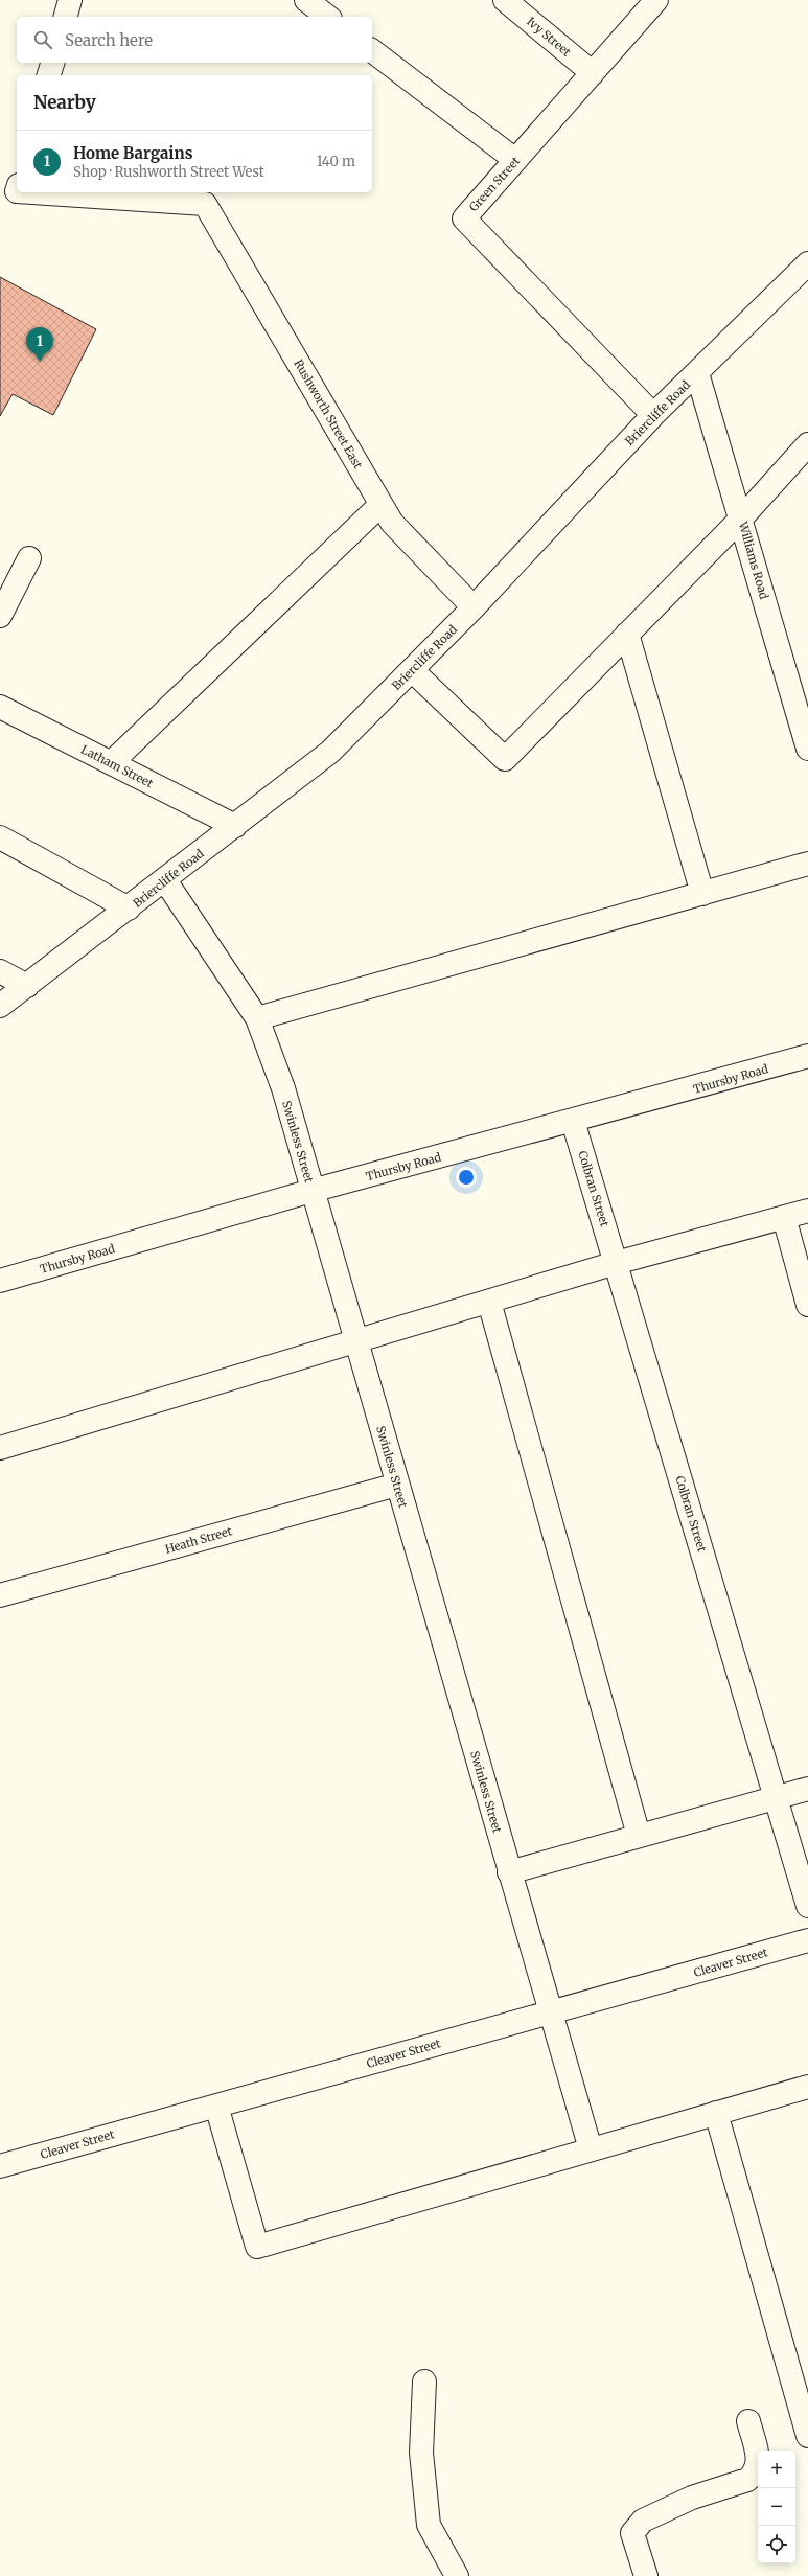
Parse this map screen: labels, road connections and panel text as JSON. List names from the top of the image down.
{
  "streets": {
    "street": [
      "Ivy Street",
      "Green Street",
      "Briercliffe Road",
      "Rushworth Street East",
      "Williams Road",
      "Latham Street",
      "Thursby Road",
      "Swinless Street",
      "Colbran Street",
      "Heath Street",
      "Cleaver Street"
    ]
  },
  "crossings": [
    ["Ivy Street", "Green Street"],
    ["Green Street", "Briercliffe Road"],
    ["Briercliffe Road", "Rushworth Street East"],
    ["Briercliffe Road", "Williams Road"],
    ["Briercliffe Road", "Latham Street"],
    ["Briercliffe Road", "Swinless Street"],
    ["Thursby Road", "Swinless Street"],
    ["Thursby Road", "Colbran Street"],
    ["Swinless Street", "Heath Street"],
    ["Swinless Street", "Cleaver Street"]
  ],
  "page": {
    "search": "Search here",
    "heading": "Nearby",
    "list": [
      {
        "mark": "1",
        "name": "Home Bargains",
        "note": "Shop · Rushworth Street West",
        "value": "140 m"
      }
    ],
    "pins": "1",
    "map_buttons": ["+", "−"]
  }
}
